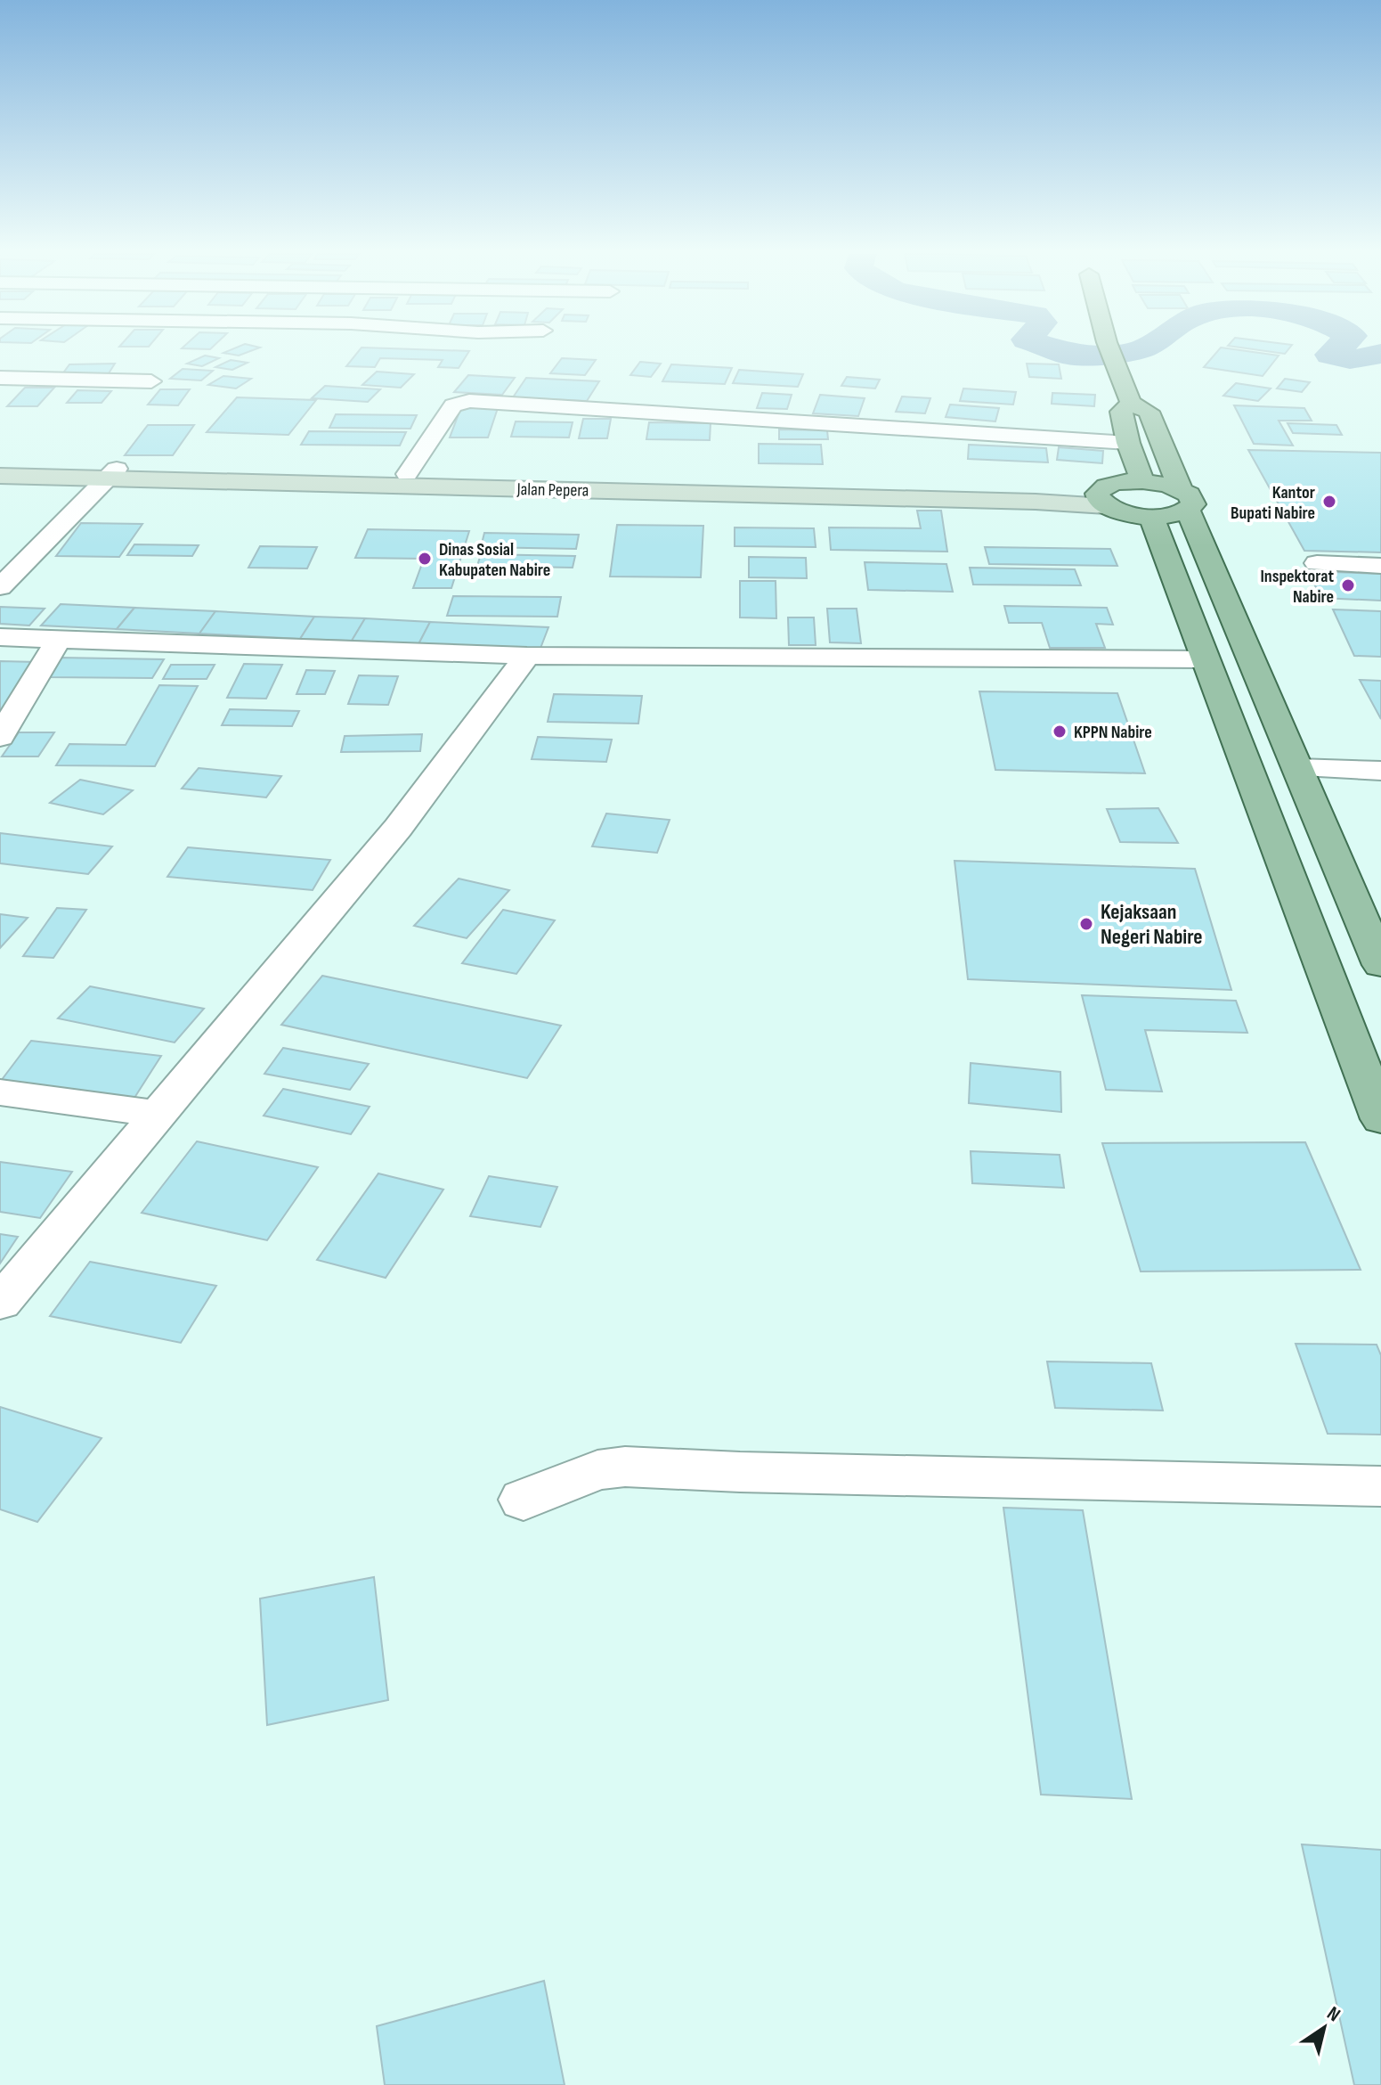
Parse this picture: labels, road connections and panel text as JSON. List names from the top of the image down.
{
  "streets": {
    "main road": ["Jalan Pepera"]
  },
  "places": [
    "Kantor Bupati Nabire",
    "Dinas Sosial Kabupaten Nabire",
    "Inspektorat Nabire",
    "KPPN Nabire",
    "Kejaksaan Negeri Nabire"
  ],
  "north": "top right"
}
